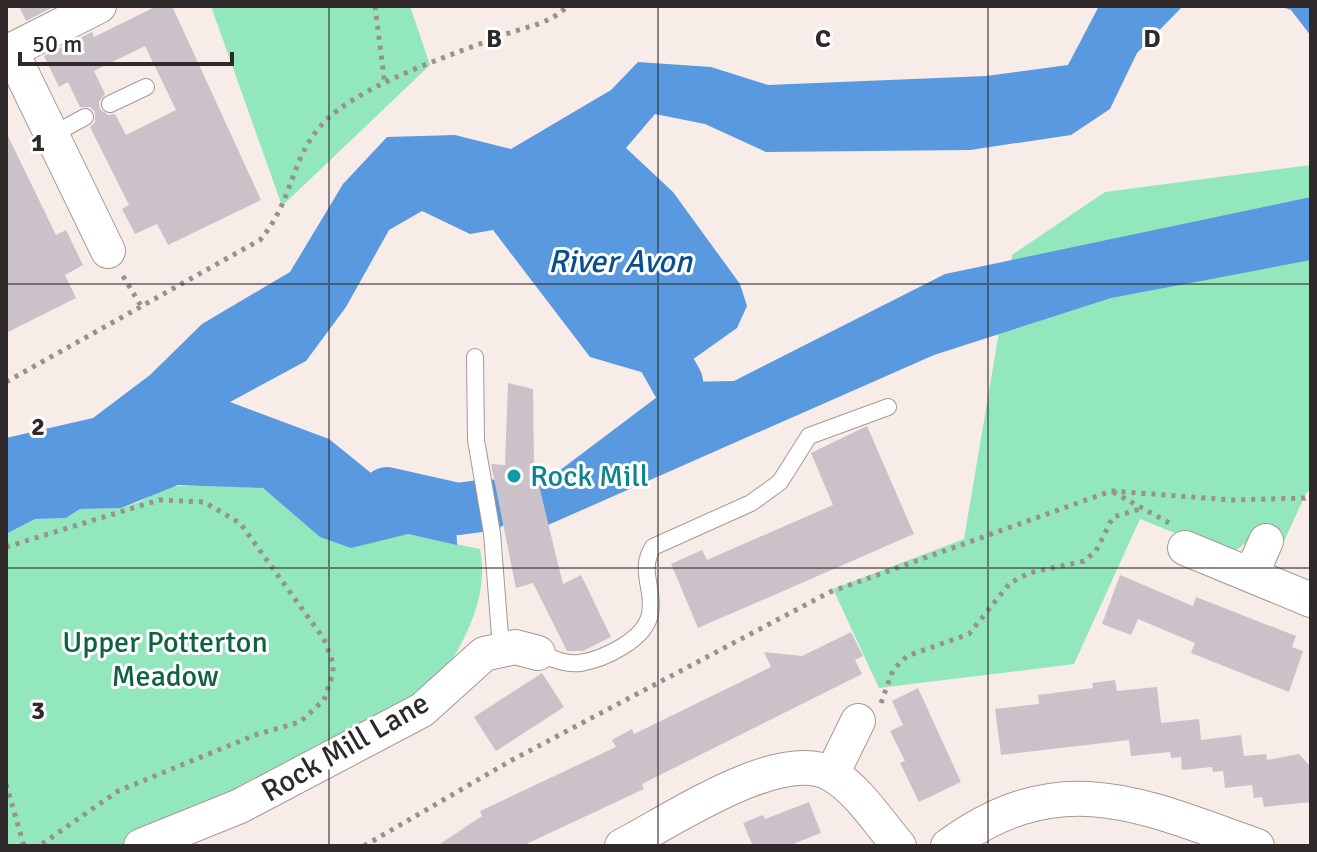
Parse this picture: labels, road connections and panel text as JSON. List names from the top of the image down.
{
  "streets": {
    "street": ["Rock Mill Lane"]
  },
  "water": ["River Avon"],
  "parks": ["Upper Potterton Meadow"],
  "places": ["Rock Mill"],
  "scale_bar": "50 m",
  "grid": {
    "columns": ["B", "C", "D"],
    "rows": ["1", "2", "3"]
  }
}
